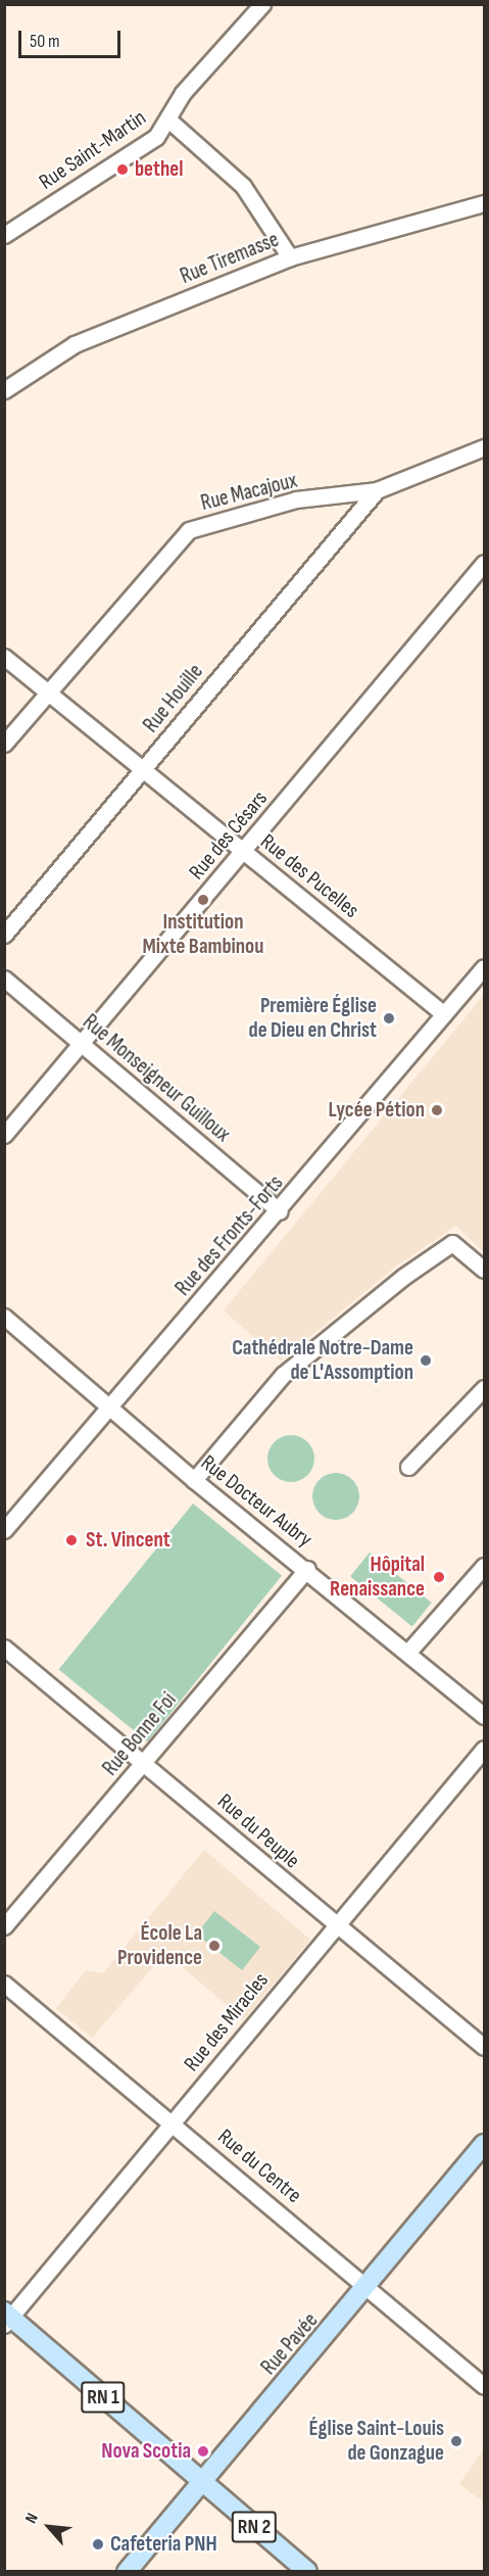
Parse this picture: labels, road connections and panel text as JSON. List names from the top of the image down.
{
  "streets": {
    "main road": ["Rue Pavée", "RN 1", "RN 2"],
    "street": [
      "Rue Saint-Martin",
      "Rue Tiremasse",
      "Rue Macajoux",
      "Rue Houille",
      "Rue des Césars",
      "Rue des Pucelles",
      "Rue Monseigneur Guilloux",
      "Rue des Fronts-Forts",
      "Rue Docteur Aubry",
      "Rue Bonne Foi",
      "Rue du Peuple",
      "Rue des Miracles",
      "Rue du Centre"
    ]
  },
  "crossings": [
    ["Rue Macajoux", "Rue Houille"],
    ["Rue Macajoux", "Rue des Pucelles"],
    ["Rue Houille", "Rue des Pucelles"],
    ["Rue des Césars", "Rue des Pucelles"],
    ["Rue des Césars", "Rue Monseigneur Guilloux"],
    ["Rue des Pucelles", "Rue des Fronts-Forts"],
    ["Rue Monseigneur Guilloux", "Rue des Fronts-Forts"],
    ["Rue des Fronts-Forts", "Rue Docteur Aubry"],
    ["Rue Docteur Aubry", "Rue Bonne Foi"],
    ["Rue Bonne Foi", "Rue du Peuple"],
    ["Rue du Peuple", "Rue des Miracles"],
    ["Rue des Miracles", "Rue du Centre"],
    ["Rue des Miracles", "RN 1"],
    ["Rue du Centre", "Rue Pavée"],
    ["Rue Pavée", "RN 1"],
    ["Rue Pavée", "RN 2"],
    ["RN 1", "RN 2"]
  ],
  "places": [
    "bethel",
    "Institution Mixte Bambinou",
    "Première Église de Dieu en Christ",
    "Lycée Pétion",
    "Cathédrale Notre-Dame de L'Assomption",
    "St. Vincent",
    "Hôpital Renaissance",
    "École La Providence",
    "Église Saint-Louis de Gonzague",
    "Nova Scotia",
    "Cafeteria PNH"
  ],
  "scale_bar": "50 m",
  "north": "top left"
}
